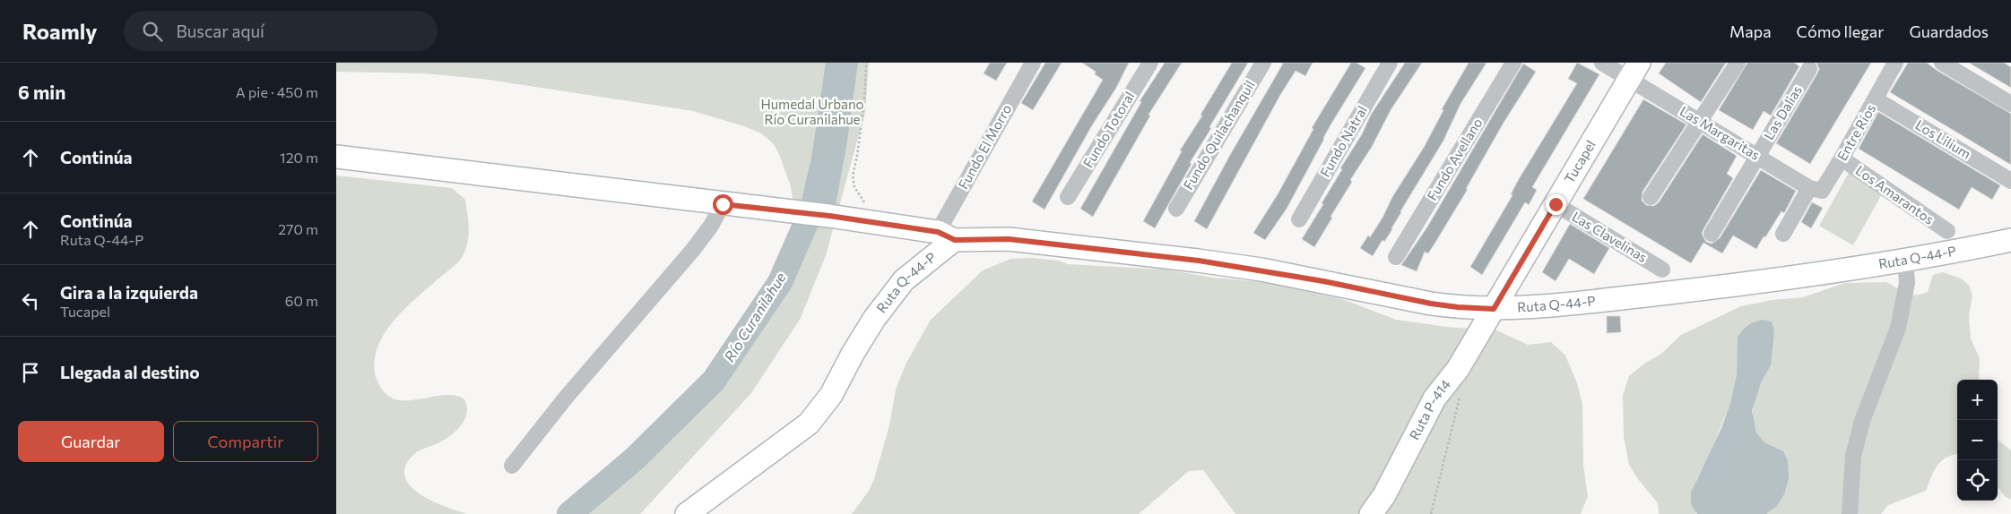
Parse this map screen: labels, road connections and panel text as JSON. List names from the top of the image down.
{
  "streets": {
    "street": [
      "Las Dalias",
      "Fundo Totoral",
      "Entre Ríos",
      "Las Margaritas",
      "Fundo Quilachanquil",
      "Los Lilium",
      "Fundo Natral",
      "Fundo El Morro",
      "Fundo Avellano",
      "Tucapel",
      "Los Amarantos",
      "Las Clavelinas",
      "Ruta Q-44-P",
      "Ruta P-414"
    ]
  },
  "crossings": [
    ["Las Dalias", "Las Margaritas"],
    ["Entre Ríos", "Las Margaritas"],
    ["Entre Ríos", "Los Lilium"],
    ["Entre Ríos", "Los Amarantos"],
    ["Las Margaritas", "Tucapel"],
    ["Fundo El Morro", "Ruta Q-44-P"],
    ["Tucapel", "Las Clavelinas"],
    ["Tucapel", "Ruta Q-44-P"],
    ["Tucapel", "Ruta P-414"],
    ["Ruta Q-44-P", "Ruta P-414"]
  ],
  "water": ["Río Curanilahue"],
  "parks": ["Humedal Urbano Río Curanilahue"],
  "page": {
    "header": "Roamly",
    "search": "Buscar aquí",
    "nav": ["Mapa", "Cómo llegar", "Guardados"],
    "heading": ["6 min", "A pie · 450 m"],
    "list": [
      ["Continúa", "120 m"],
      ["Continúa", "Ruta Q-44-P", "270 m"],
      ["Gira a la izquierda", "Tucapel", "60 m"],
      "Llegada al destino"
    ],
    "map_buttons": ["+", "−"],
    "buttons": ["Guardar", "Compartir"]
  }
}
